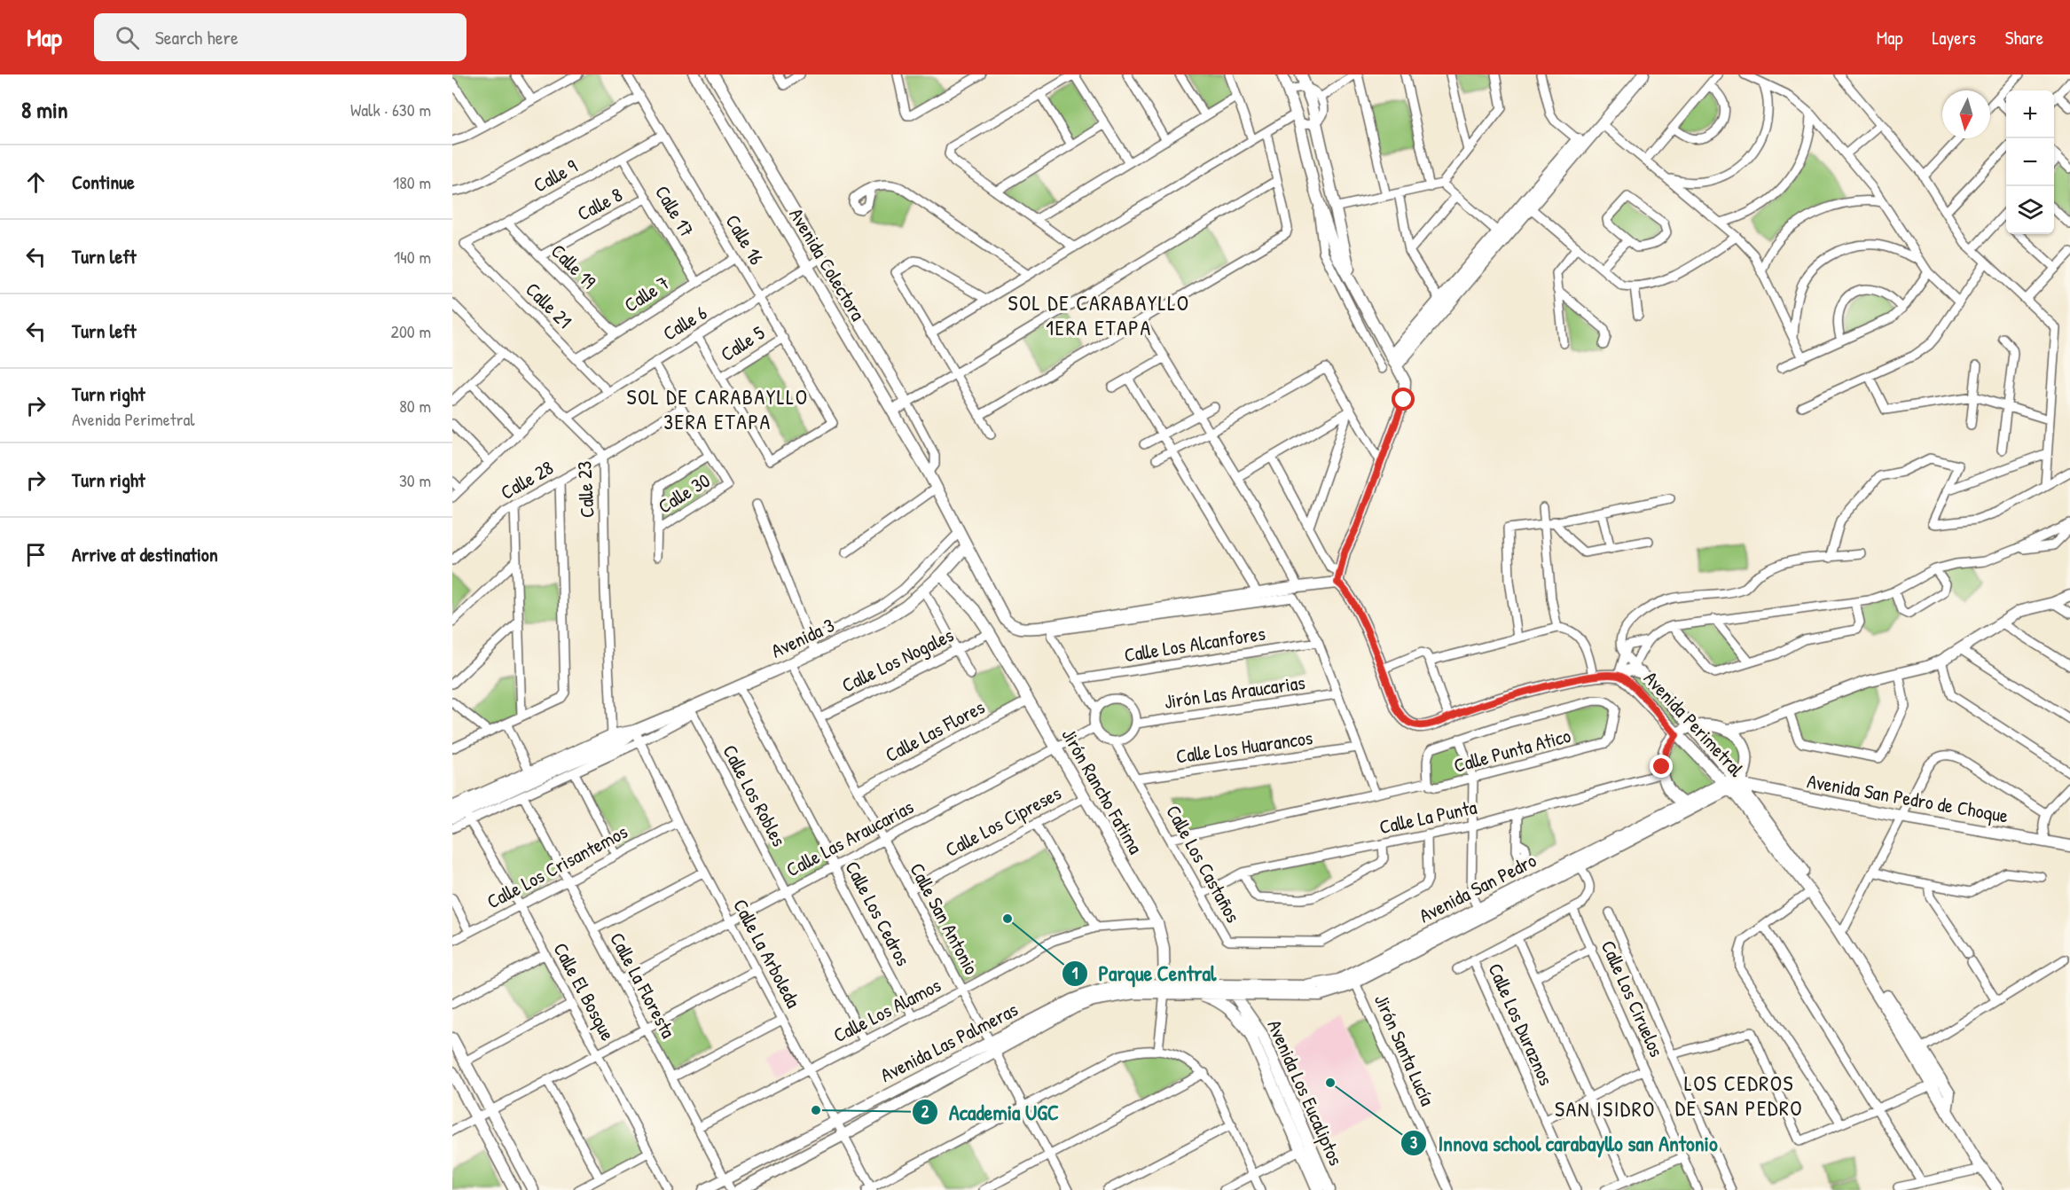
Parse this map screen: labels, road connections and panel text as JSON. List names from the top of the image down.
{
  "streets": {
    "street": [
      "Calle 9",
      "Calle 8",
      "Calle 17",
      "Calle 16",
      "Avenida Colectora",
      "Calle 19",
      "Calle 7",
      "Calle 21",
      "Calle 6",
      "Calle 5",
      "Calle 28",
      "Calle 23",
      "Calle 30",
      "Avenida 3",
      "Calle Los Alcanfores",
      "Calle Los Nogales",
      "Jirón Las Araucarias",
      "Avenida Perimetral",
      "Calle Las Flores",
      "Calle Los Huarancos",
      "Calle Punta Atico",
      "Jirón Rancho Fatima",
      "Calle Los Robles",
      "Avenida San Pedro de Choque",
      "Calle La Punta",
      "Calle Los Cipreses",
      "Calle Las Araucarias",
      "Calle Los Castaños",
      "Calle Los Crisantemos",
      "Avenida San Pedro",
      "Calle Los Cedros",
      "Calle San Antonio",
      "Calle La Arboleda",
      "Calle La Floresta",
      "Calle El Bosque",
      "Calle Los Ciruelos",
      "Calle Los Alamos",
      "Calle Los Duraznos",
      "Avenida Las Palmeras",
      "Jirón Santa Lucía",
      "Avenida Los Eucaliptos"
    ]
  },
  "crossings": [
    ["Calle 9", "Calle 17"],
    ["Calle 9", "Calle 16"],
    ["Calle 9", "Calle 19"],
    ["Calle 9", "Calle 21"],
    ["Calle 8", "Calle 17"],
    ["Calle 8", "Calle 19"],
    ["Calle 17", "Calle 7"],
    ["Calle 16", "Calle 7"],
    ["Calle 16", "Calle 6"],
    ["Calle 16", "Calle 5"],
    ["Avenida Colectora", "Calle 6"],
    ["Avenida Colectora", "Avenida 3"],
    ["Calle 19", "Calle 7"],
    ["Calle 7", "Calle 21"],
    ["Calle 21", "Calle 6"],
    ["Calle 6", "Calle 23"],
    ["Calle 28", "Calle 23"],
    ["Calle 23", "Avenida 3"],
    ["Avenida 3", "Jirón Rancho Fatima"],
    ["Avenida 3", "Calle Los Robles"],
    ["Avenida 3", "Calle Los Cedros"],
    ["Avenida 3", "Calle San Antonio"],
    ["Avenida 3", "Calle La Arboleda"],
    ["Avenida 3", "Calle El Bosque"],
    ["Calle Los Nogales", "Jirón Rancho Fatima"],
    ["Calle Los Nogales", "Calle San Antonio"],
    ["Jirón Las Araucarias", "Calle Las Araucarias"],
    ["Jirón Las Araucarias", "Calle Los Castaños"],
    ["Avenida Perimetral", "Avenida San Pedro de Choque"],
    ["Avenida Perimetral", "Avenida San Pedro"],
    ["Calle Las Flores", "Jirón Rancho Fatima"],
    ["Calle Las Flores", "Calle San Antonio"],
    ["Calle Los Huarancos", "Calle Los Castaños"],
    ["Calle Punta Atico", "Calle Los Castaños"],
    ["Jirón Rancho Fatima", "Calle Los Cipreses"],
    ["Jirón Rancho Fatima", "Calle Las Araucarias"],
    ["Jirón Rancho Fatima", "Calle Los Alamos"],
    ["Jirón Rancho Fatima", "Avenida Las Palmeras"],
    ["Calle Los Robles", "Calle Las Araucarias"],
    ["Calle Los Robles", "Calle Los Alamos"],
    ["Avenida San Pedro de Choque", "Avenida San Pedro"],
    ["Calle La Punta", "Calle Los Castaños"],
    ["Calle Los Cipreses", "Calle San Antonio"],
    ["Calle Las Araucarias", "Calle Los Castaños"],
    ["Calle Las Araucarias", "Calle Los Cedros"],
    ["Calle Las Araucarias", "Calle San Antonio"],
    ["Calle Las Araucarias", "Calle La Arboleda"],
    ["Calle Las Araucarias", "Calle La Floresta"],
    ["Calle Los Crisantemos", "Calle La Arboleda"],
    ["Calle Los Crisantemos", "Calle La Floresta"],
    ["Calle Los Crisantemos", "Calle El Bosque"],
    ["Avenida San Pedro", "Avenida Las Palmeras"],
    ["Avenida San Pedro", "Jirón Santa Lucía"],
    ["Avenida San Pedro", "Avenida Los Eucaliptos"],
    ["Calle Los Cedros", "Calle Los Alamos"],
    ["Calle San Antonio", "Calle Los Alamos"],
    ["Calle San Antonio", "Avenida Las Palmeras"],
    ["Calle La Arboleda", "Calle Los Alamos"],
    ["Calle La Arboleda", "Avenida Las Palmeras"],
    ["Calle La Floresta", "Calle Los Alamos"],
    ["Calle La Floresta", "Avenida Las Palmeras"],
    ["Avenida Las Palmeras", "Avenida Los Eucaliptos"]
  ],
  "districts": [
    "SOL DE CARABAYLLO 1ERA ETAPA",
    "SOL DE CARABAYLLO 3ERA ETAPA",
    "LOS CEDROS DE SAN PEDRO",
    "SAN ISIDRO"
  ],
  "places": ["Parque Central", "Innova school carabayllo san Antonio", "Academia UGC"],
  "north": "bottom",
  "page": {
    "header": "Map",
    "search": "Search here",
    "nav": ["Map", "Layers", "Share"],
    "heading": ["8 min", "Walk · 630 m"],
    "map_buttons": ["+", "−"],
    "list": [
      ["Continue", "180 m"],
      ["Turn left", "140 m"],
      ["Turn left", "200 m"],
      ["Turn right", "Avenida Perimetral", "80 m"],
      ["Turn right", "30 m"],
      "Arrive at destination"
    ]
  }
}
